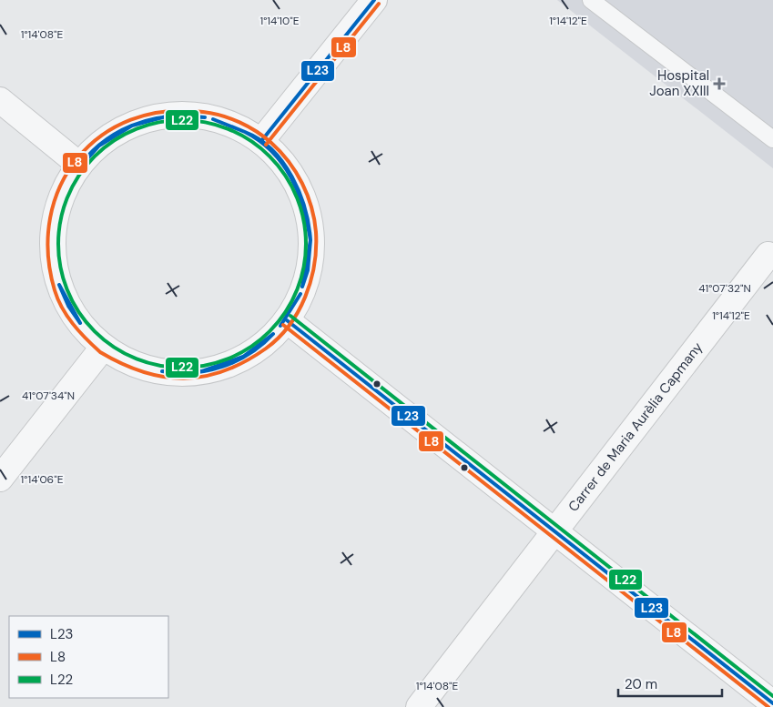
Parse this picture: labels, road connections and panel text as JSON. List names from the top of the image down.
{
  "streets": {
    "street": ["Carrer de Maria Aurèlia Capmany"]
  },
  "places": {
    "health": ["Hospital Joan XXIII"]
  },
  "lines": ["transit line L23", "transit line L8", "transit line L22"],
  "legend": ["L23", "L8", "L22"],
  "scale_bar": "20 m",
  "coordinates": [
    "1°14'10\"E",
    "1°14'12\"E",
    "1°14'08\"E",
    "41°07'32\"N",
    "41°07'34\"N",
    "1°14'06\"E"
  ]
}
